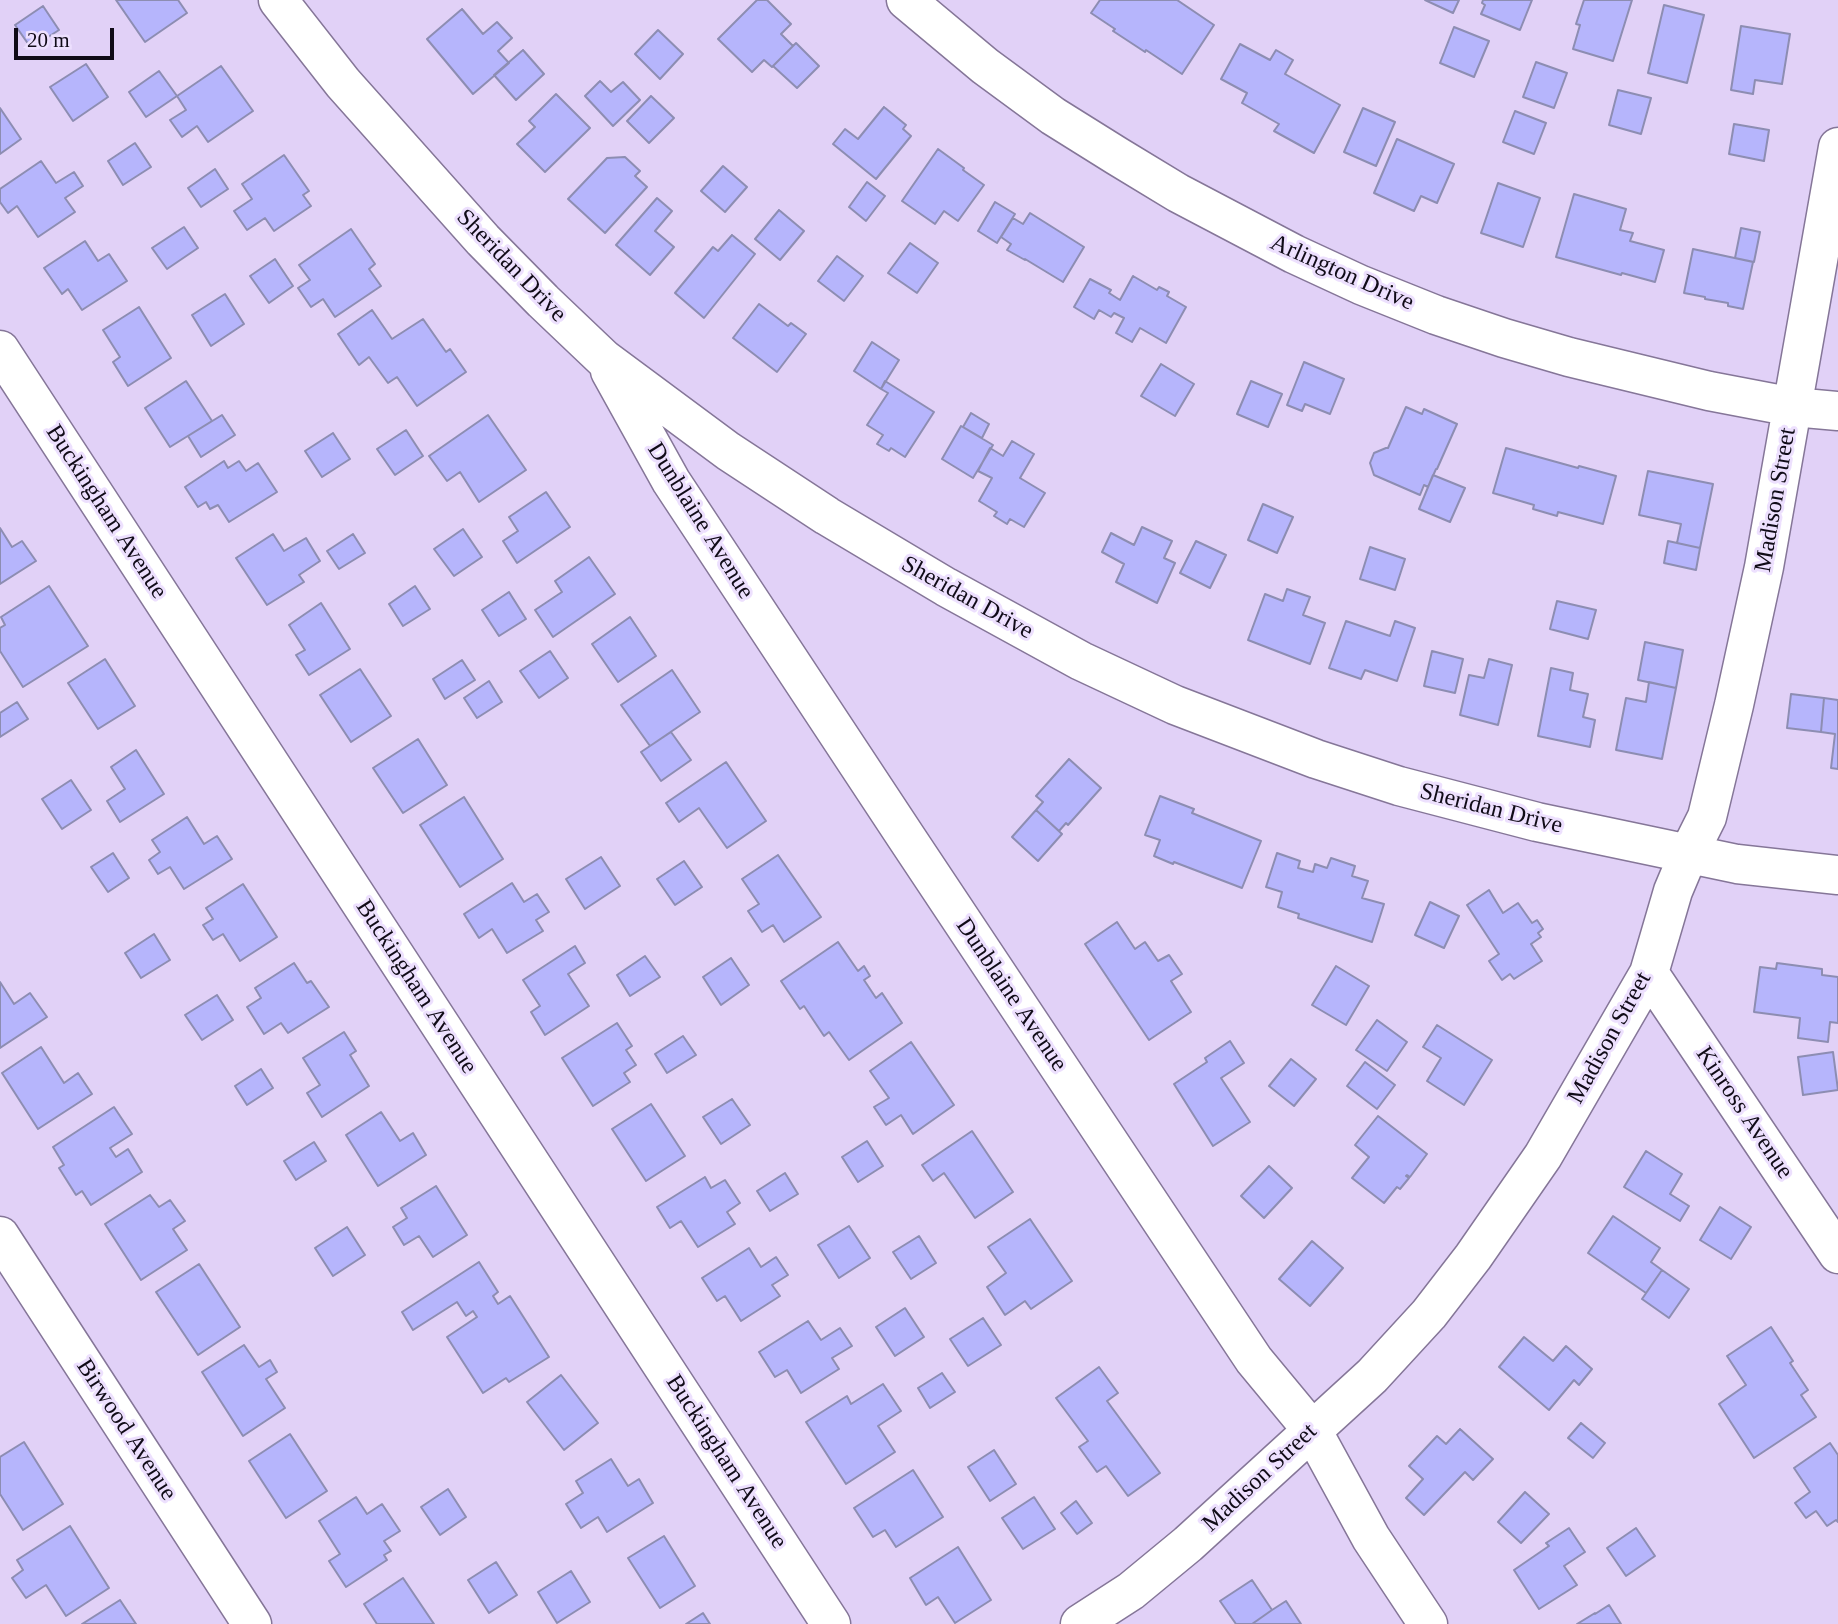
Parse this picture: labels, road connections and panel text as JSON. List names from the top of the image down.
{
  "streets": {
    "street": [
      "Sheridan Drive",
      "Arlington Drive",
      "Madison Street",
      "Buckingham Avenue",
      "Dunblaine Avenue",
      "Kinross Avenue",
      "Birwood Avenue"
    ]
  },
  "crossings": [
    ["Sheridan Drive", "Madison Street"],
    ["Sheridan Drive", "Dunblaine Avenue"],
    ["Arlington Drive", "Madison Street"],
    ["Madison Street", "Dunblaine Avenue"],
    ["Madison Street", "Kinross Avenue"]
  ],
  "scale_bar": "20 m"
}
